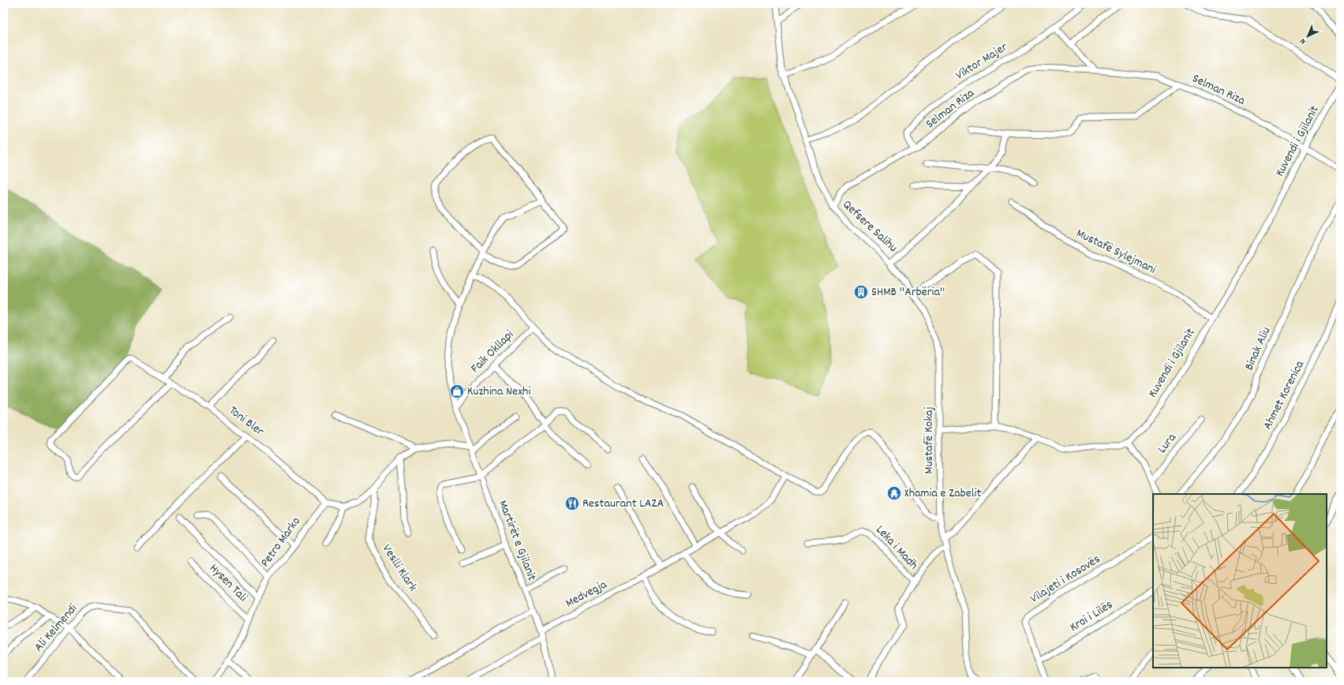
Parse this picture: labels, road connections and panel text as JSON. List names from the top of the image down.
{
  "streets": {
    "street": [
      "Viktor Majer",
      "Selman Riza",
      "Kuvendi i Gjilanit",
      "Qefsere Salihu",
      "Mustafë Sylejmani",
      "Binak Aliu",
      "Faik Okllapi",
      "Ahmet Korenica",
      "Toni Bler",
      "Mustafë Kokaj",
      "Lura",
      "Martirët e Gjilanit",
      "Petro Marko",
      "Leka i Madh",
      "Veslli Klark",
      "Vilajeti i Kosovës",
      "Hysen Tali",
      "Medvegja",
      "Kroi i Lilës",
      "Ali Kelmendi"
    ]
  },
  "crossings": [
    ["Viktor Majer", "Selman Riza"],
    ["Selman Riza", "Kuvendi i Gjilanit"],
    ["Selman Riza", "Qefsere Salihu"],
    ["Kuvendi i Gjilanit", "Mustafë Sylejmani"],
    ["Qefsere Salihu", "Mustafë Kokaj"],
    ["Faik Okllapi", "Martirët e Gjilanit"],
    ["Toni Bler", "Petro Marko"],
    ["Mustafë Kokaj", "Leka i Madh"],
    ["Martirët e Gjilanit", "Medvegja"],
    ["Petro Marko", "Hysen Tali"],
    ["Vilajeti i Kosovës", "Kroi i Lilës"]
  ],
  "places": {
    "building": ["SHMB ''Arbëria''"],
    "shop": ["Kuzhina Nexhi"],
    "temple": ["Xhamia e Zabelit"],
    "restaurant": ["Restaurant LAZA"]
  },
  "north": "bottom left"
}
